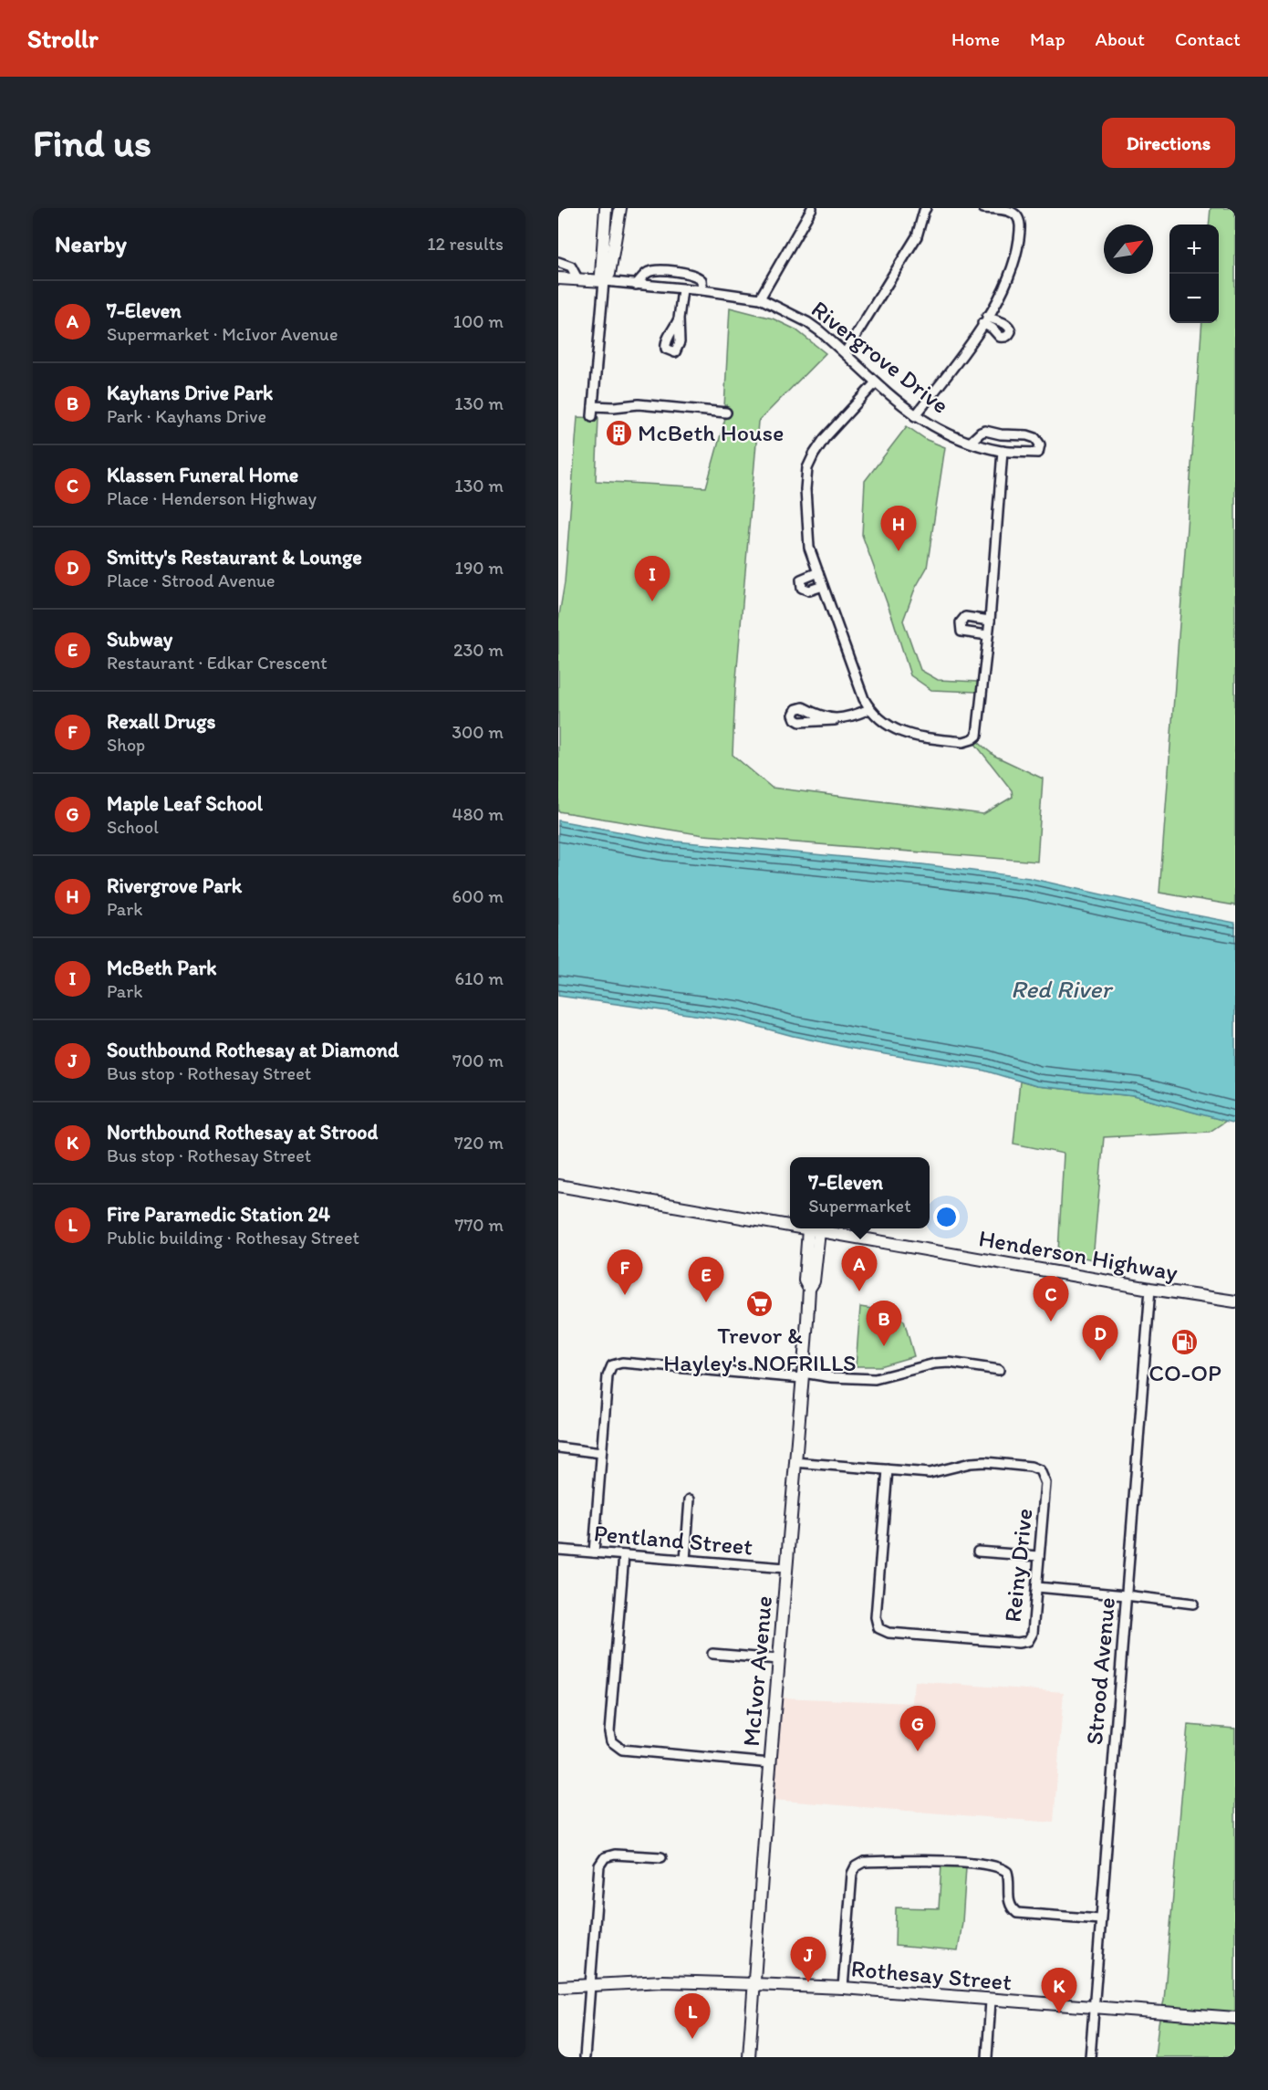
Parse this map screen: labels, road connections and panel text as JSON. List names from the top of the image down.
{
  "streets": {
    "street": [
      "Rivergrove Drive",
      "Henderson Highway",
      "Pentland Street",
      "Reiny Drive",
      "McIvor Avenue",
      "Strood Avenue",
      "Rothesay Street"
    ]
  },
  "crossings": [
    ["Henderson Highway", "McIvor Avenue"],
    ["Henderson Highway", "Strood Avenue"],
    ["Pentland Street", "McIvor Avenue"],
    ["Reiny Drive", "McIvor Avenue"],
    ["McIvor Avenue", "Rothesay Street"],
    ["Strood Avenue", "Rothesay Street"]
  ],
  "water": ["Red River"],
  "places": {
    "building": ["McBeth House"],
    "supermarket": ["Trevor & Hayley's NOFRILLS"],
    "fuel station": ["CO-OP"]
  },
  "north": "top right",
  "page": {
    "header": "Strollr",
    "nav": [
      "Home",
      "Map",
      "About",
      "Contact"
    ],
    "buttons": "Directions",
    "title": "Find us",
    "heading": ["Nearby", "12 results"],
    "map_buttons": ["+", "−"],
    "list": [
      {
        "mark": "A",
        "name": "7-Eleven",
        "note": "Supermarket · McIvor Avenue",
        "value": "100 m"
      },
      {
        "mark": "B",
        "name": "Kayhans Drive Park",
        "note": "Park · Kayhans Drive",
        "value": "130 m"
      },
      {
        "mark": "C",
        "name": "Klassen Funeral Home",
        "note": "Place · Henderson Highway",
        "value": "130 m"
      },
      {
        "mark": "D",
        "name": "Smitty's Restaurant & Lounge",
        "note": "Place · Strood Avenue",
        "value": "190 m"
      },
      {
        "mark": "E",
        "name": "Subway",
        "note": "Restaurant · Edkar Crescent",
        "value": "230 m"
      },
      {
        "mark": "F",
        "name": "Rexall Drugs",
        "note": "Shop",
        "value": "300 m"
      },
      {
        "mark": "G",
        "name": "Maple Leaf School",
        "note": "School",
        "value": "480 m"
      },
      {
        "mark": "H",
        "name": "Rivergrove Park",
        "note": "Park",
        "value": "600 m"
      },
      {
        "mark": "I",
        "name": "McBeth Park",
        "note": "Park",
        "value": "610 m"
      },
      {
        "mark": "J",
        "name": "Southbound Rothesay at Diamond",
        "note": "Bus stop · Rothesay Street",
        "value": "700 m"
      },
      {
        "mark": "K",
        "name": "Northbound Rothesay at Strood",
        "note": "Bus stop · Rothesay Street",
        "value": "720 m"
      },
      {
        "mark": "L",
        "name": "Fire Paramedic Station 24",
        "note": "Public building · Rothesay Street",
        "value": "770 m"
      }
    ],
    "pins": [
      "H",
      "I",
      "A",
      "F",
      "E",
      "C",
      "B",
      "D",
      "G",
      "J",
      "K",
      "L"
    ],
    "popup": ["7-Eleven", "Supermarket"]
  }
}
